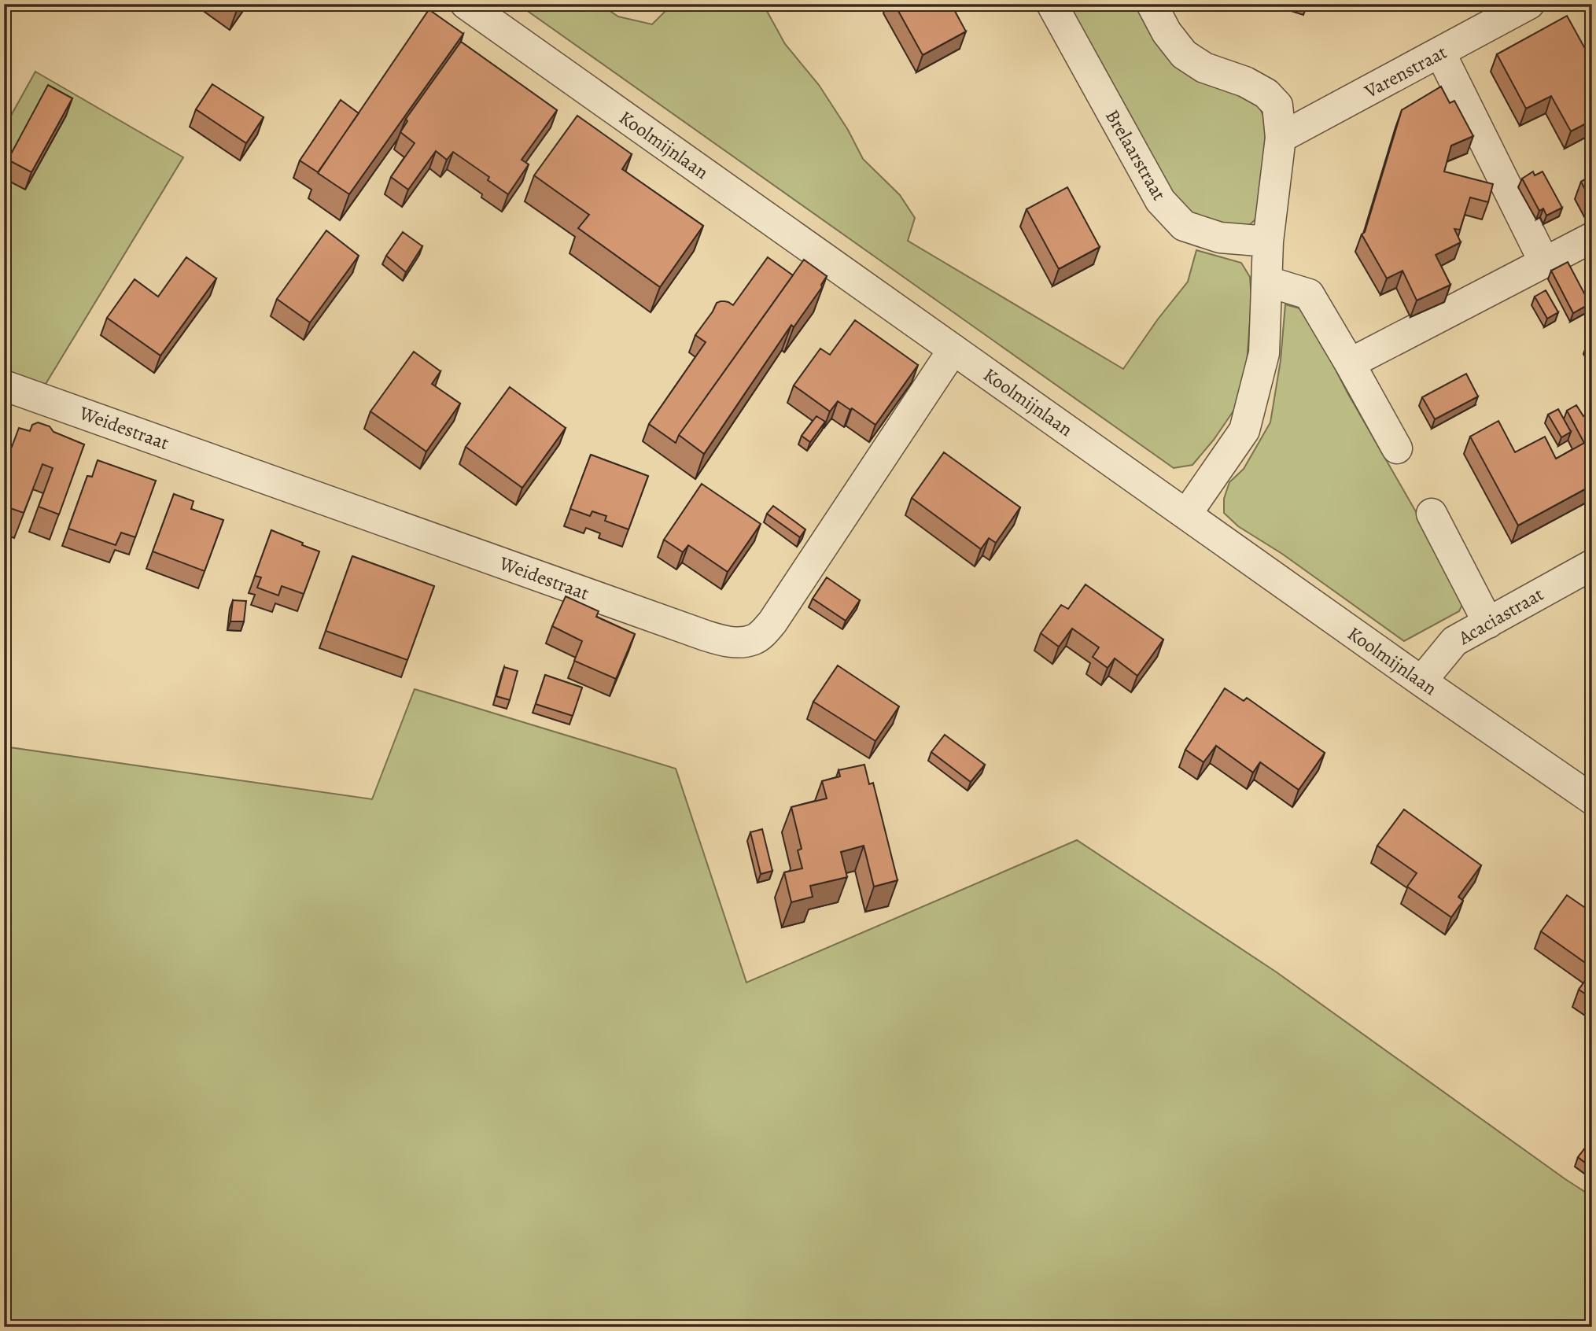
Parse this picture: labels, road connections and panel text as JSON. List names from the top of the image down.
{
  "streets": {
    "street": [
      "Varenstraat",
      "Koolmijnlaan",
      "Brelaarstraat",
      "Weidestraat",
      "Acaciastraat"
    ]
  },
  "crossings": [
    ["Koolmijnlaan", "Weidestraat"],
    ["Koolmijnlaan", "Acaciastraat"]
  ]
}
